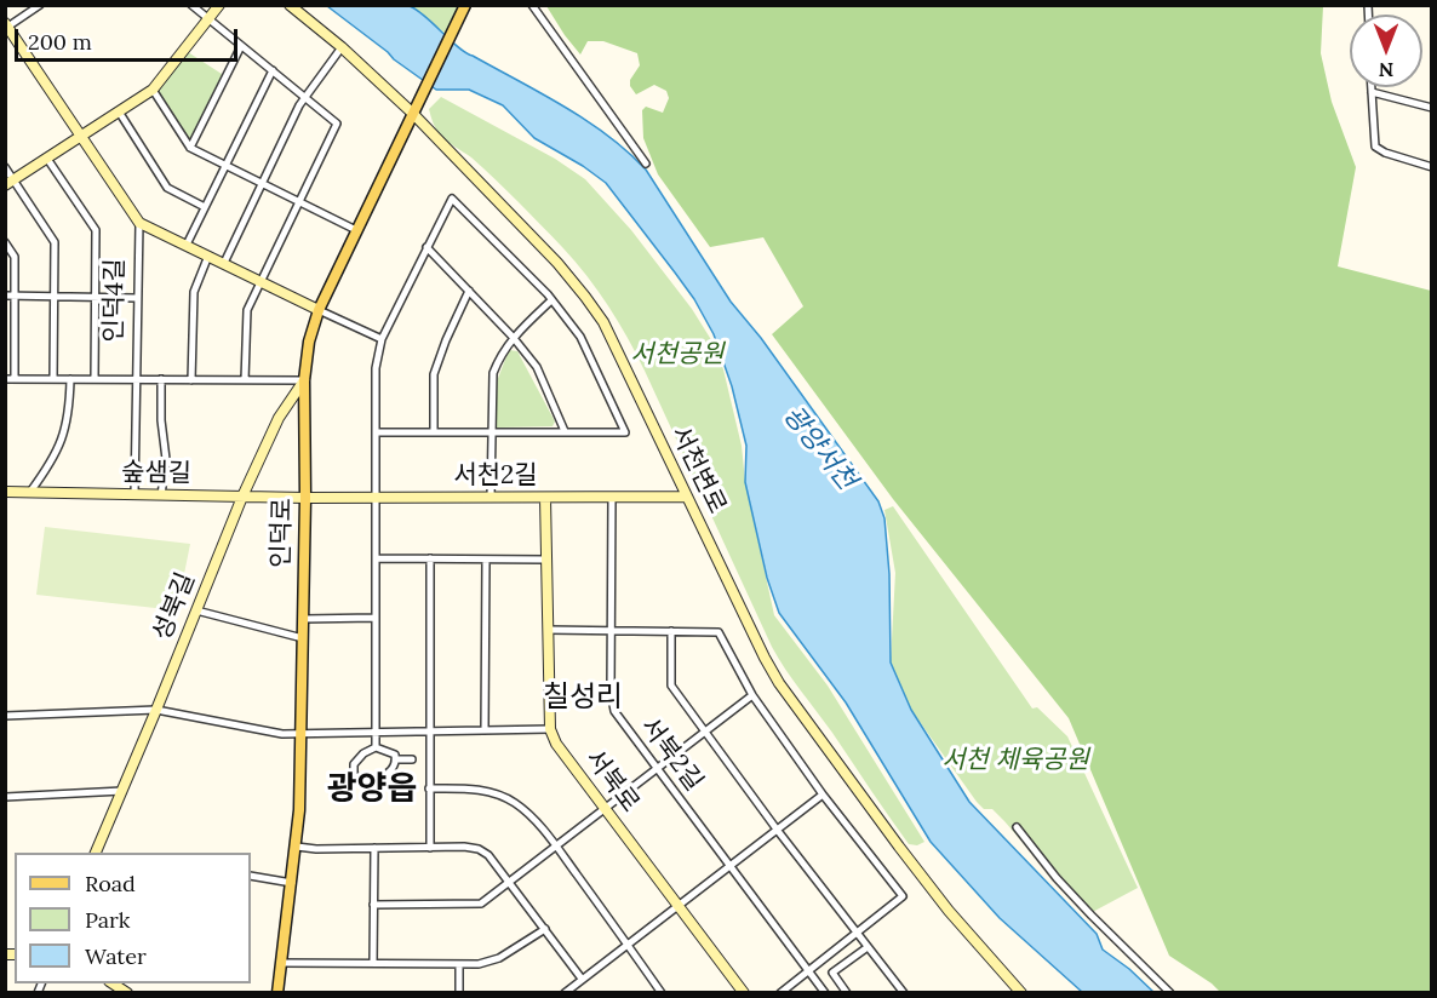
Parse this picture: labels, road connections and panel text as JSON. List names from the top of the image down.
{
  "streets": {
    "main road": ["인덕로"],
    "street": [
      "인덕4길",
      "서천변로",
      "숲샘길",
      "서천2길",
      "성북길",
      "서북2길",
      "서북로"
    ]
  },
  "crossings": [
    ["인덕4길", "숲샘길"],
    ["인덕4길", "인덕로"],
    ["서천변로", "서천2길"],
    ["서천변로", "인덕로"],
    ["숲샘길", "서천2길"],
    ["숲샘길", "인덕로"],
    ["숲샘길", "성북길"],
    ["서천2길", "인덕로"],
    ["서천2길", "서북2길"],
    ["서천2길", "서북로"],
    ["인덕로", "성북길"]
  ],
  "districts": ["칠성리", "광양읍"],
  "water": ["광양서천"],
  "parks": ["서천공원", "서천 체육공원"],
  "legend": ["Road", "Park", "Water"],
  "scale_bar": "200 m",
  "north": "bottom"
}
